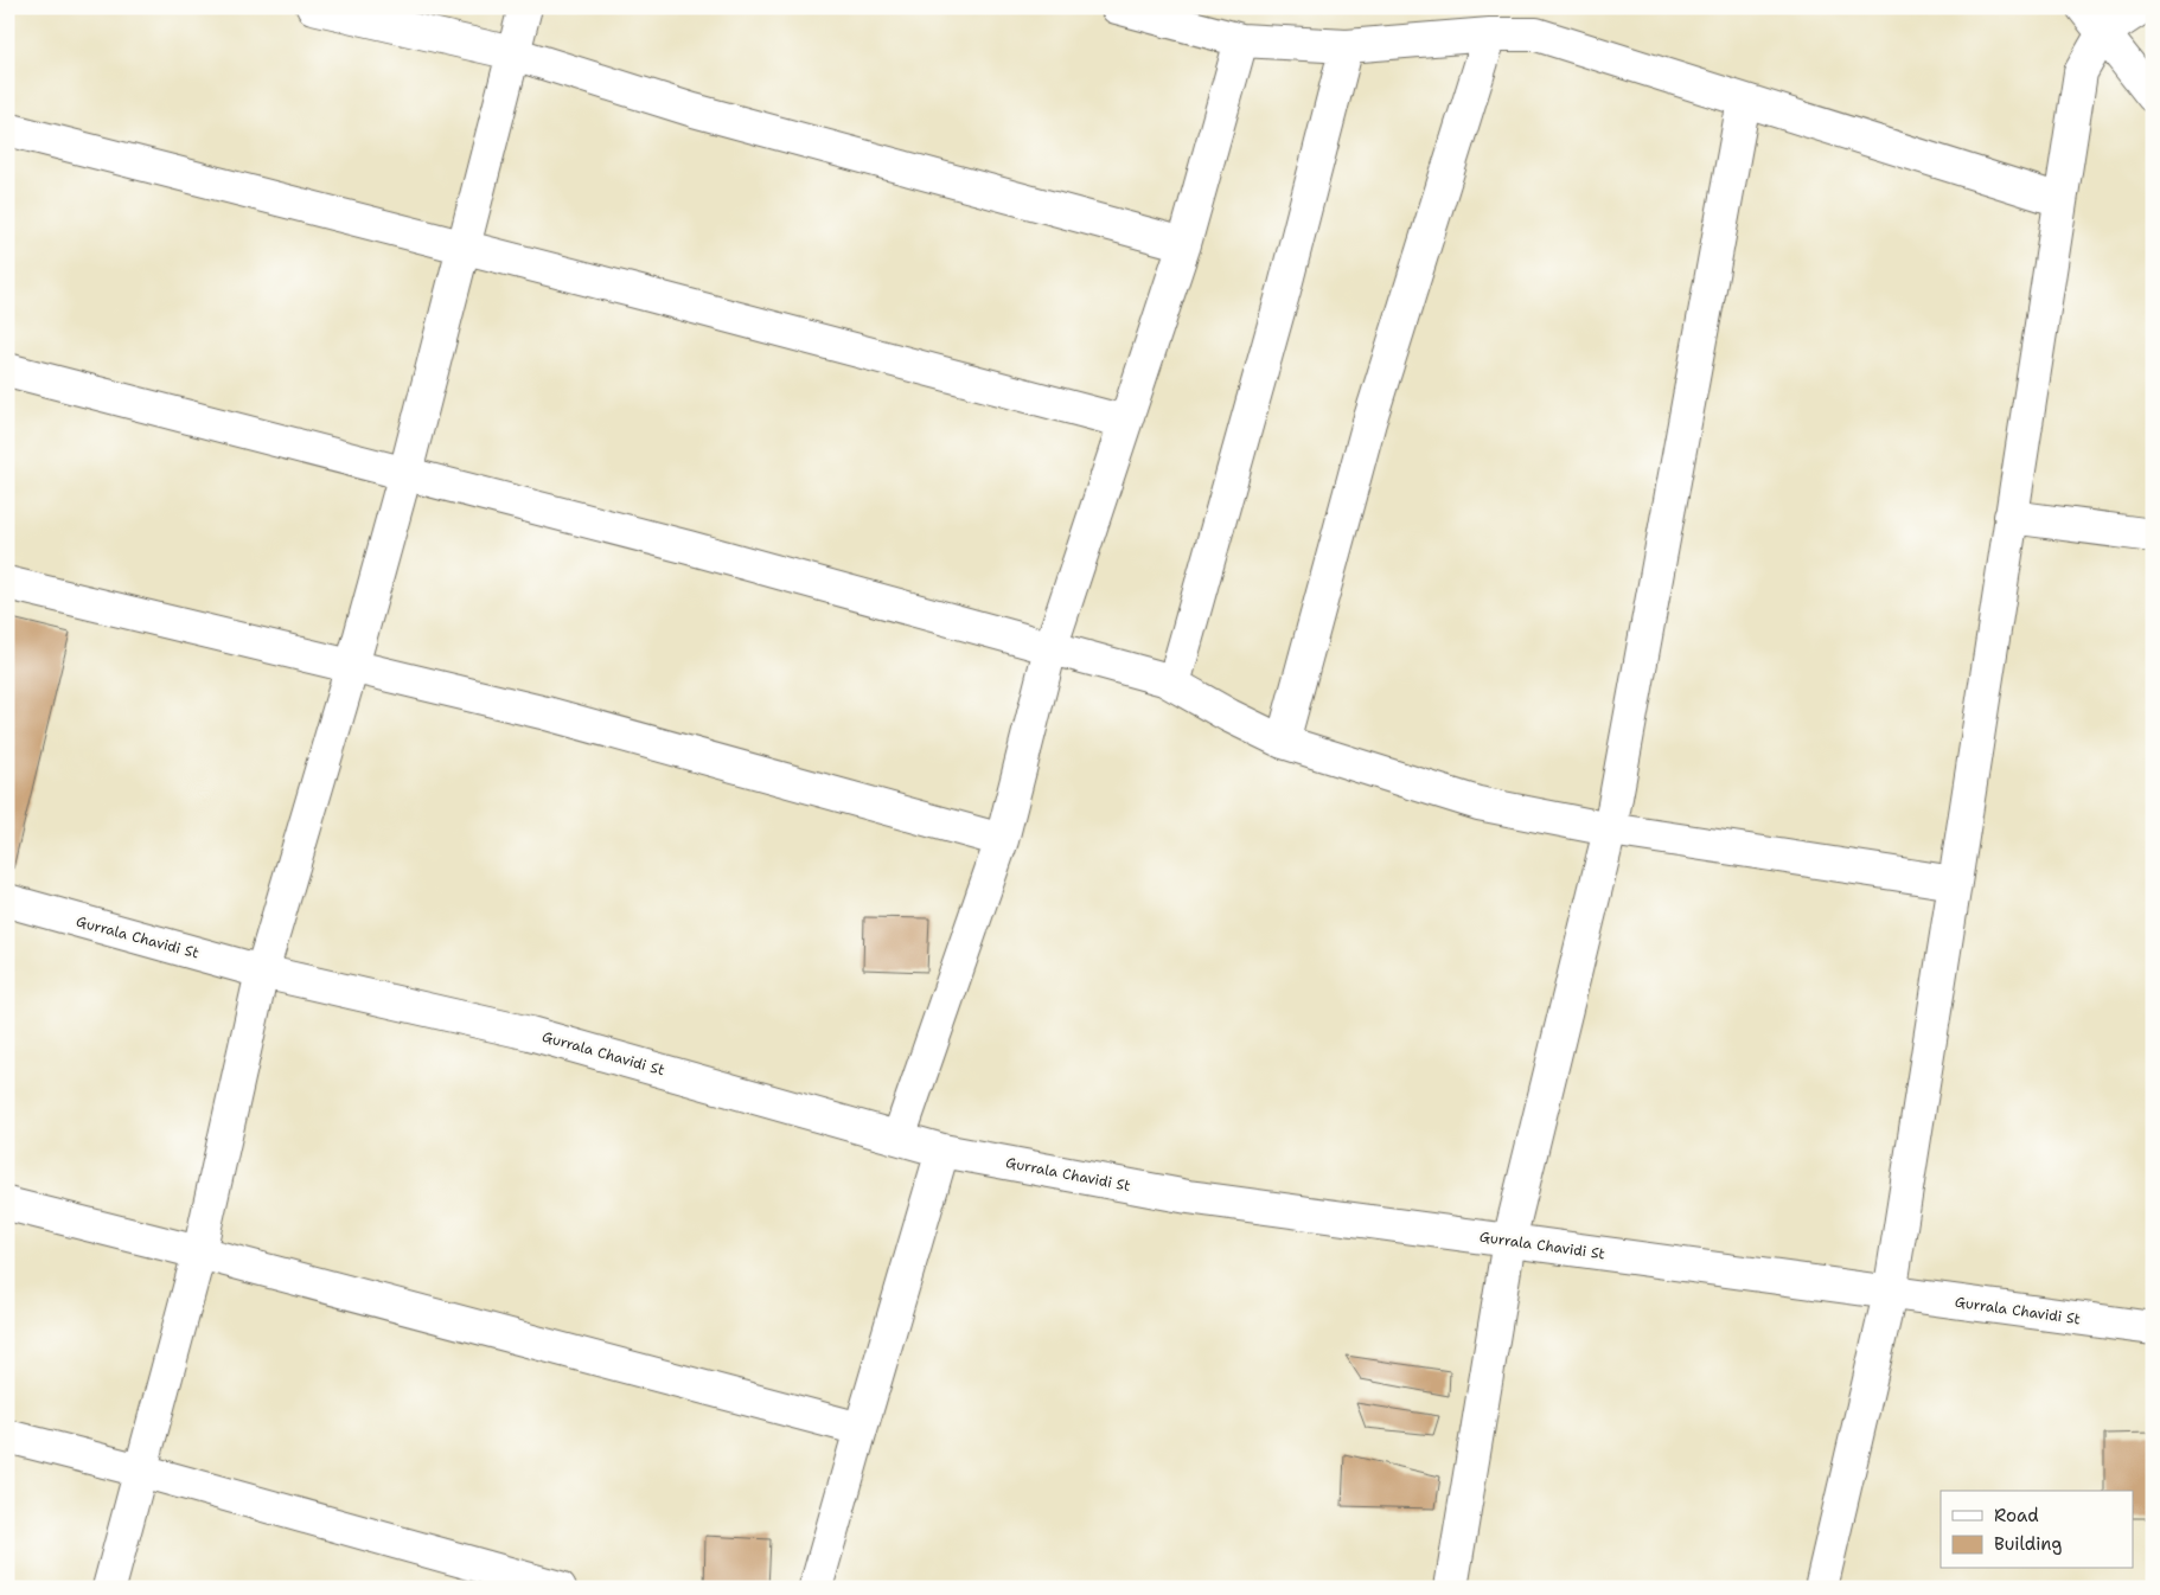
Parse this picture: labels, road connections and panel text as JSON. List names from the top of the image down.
{
  "streets": {
    "street": ["Gurrala Chavidi St"]
  },
  "legend": ["Road", "Building"]
}
